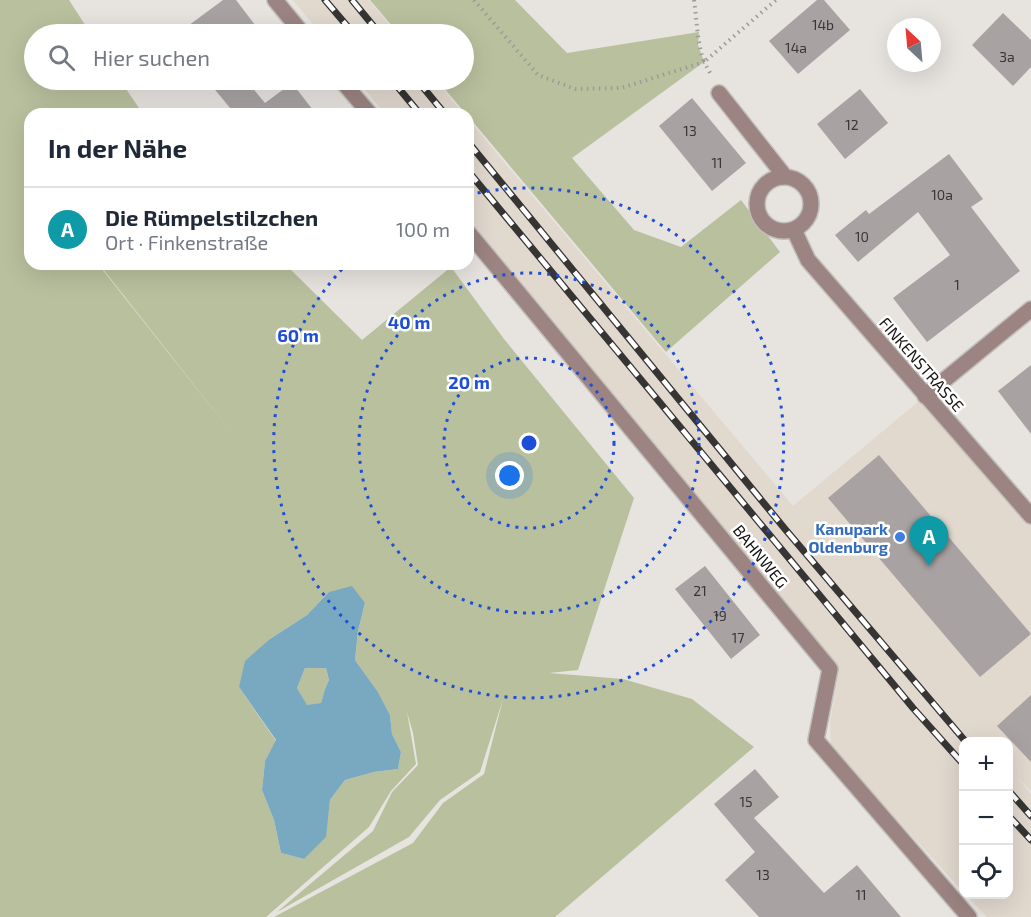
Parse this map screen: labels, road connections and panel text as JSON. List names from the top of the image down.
{
  "streets": {
    "street": ["FINKENSTRASSE", "BAHNWEG"]
  },
  "places": ["Kanupark Oldenburg"],
  "house_numbers": [
    "14b",
    "14a",
    "3a",
    "12",
    "13",
    "11",
    "10a",
    "10",
    "1",
    "21",
    "19",
    "17",
    "15",
    "13",
    "11"
  ],
  "north": "top left",
  "page": {
    "search": "Hier suchen",
    "heading": "In der Nähe",
    "list": [
      {
        "mark": "A",
        "name": "Die Rümpelstilzchen",
        "note": "Ort · Finkenstraße",
        "value": "100 m"
      }
    ],
    "pins": "A",
    "map_buttons": ["+", "−"]
  },
  "rings": ["40 m", "60 m", "20 m"]
}
